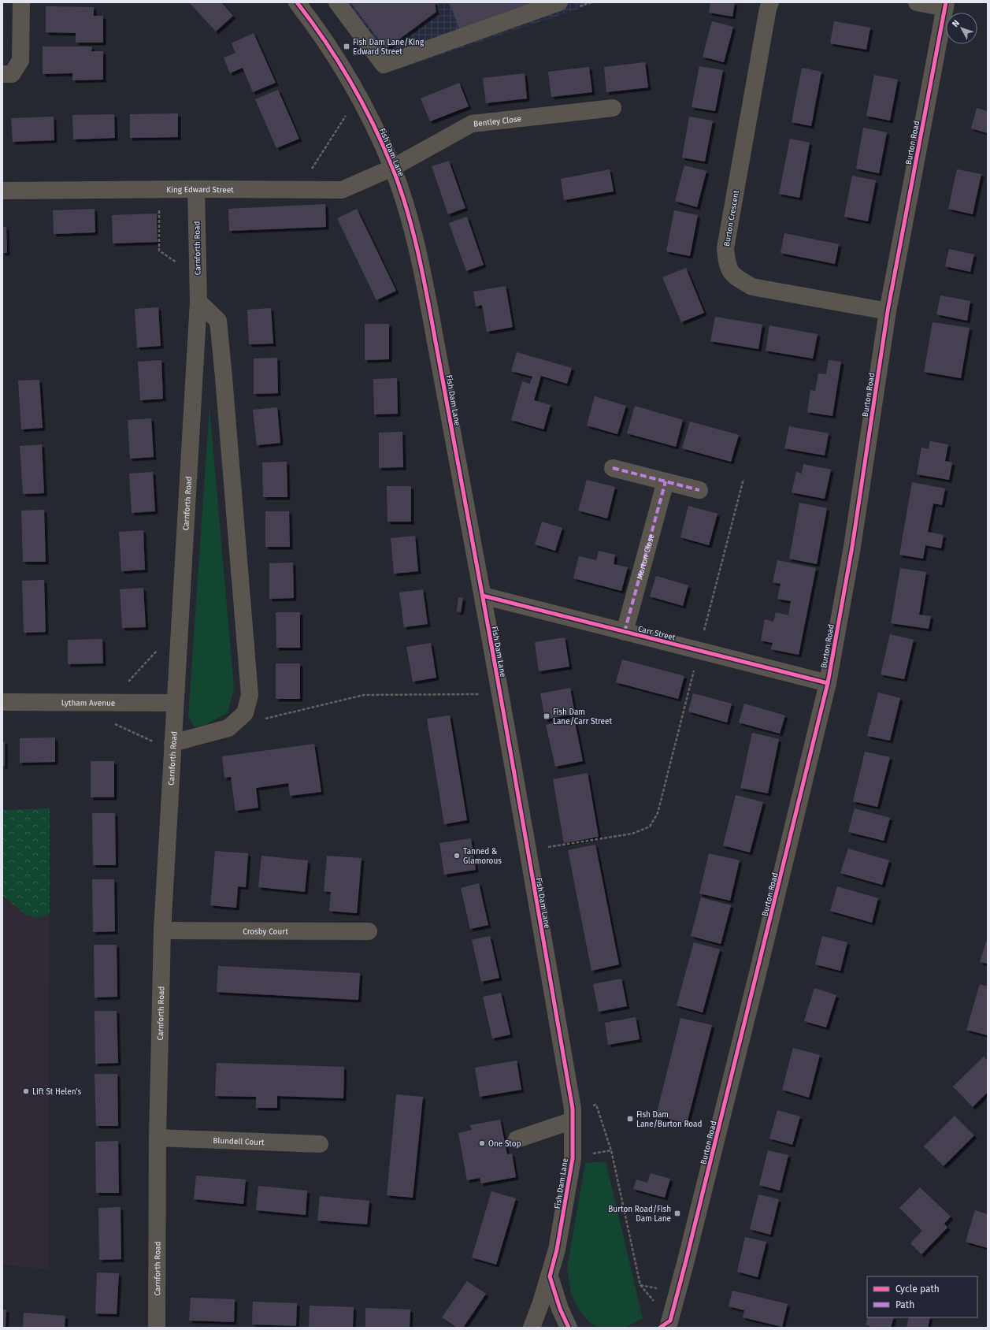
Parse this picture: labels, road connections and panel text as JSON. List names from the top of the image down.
{
  "streets": {
    "street": [
      "Bentley Close",
      "Burton Road",
      "Fish Dam Lane",
      "King Edward Street",
      "Burton Crescent",
      "Carnforth Road",
      "Morton Close",
      "Carr Street",
      "Lytham Avenue",
      "Crosby Court",
      "Blundell Court"
    ]
  },
  "crossings": [
    ["Bentley Close", "Fish Dam Lane"],
    ["Bentley Close", "King Edward Street"],
    ["Burton Road", "Burton Crescent"],
    ["Burton Road", "Carr Street"],
    ["Fish Dam Lane", "King Edward Street"],
    ["Fish Dam Lane", "Carr Street"],
    ["King Edward Street", "Carnforth Road"],
    ["Carnforth Road", "Lytham Avenue"],
    ["Carnforth Road", "Crosby Court"],
    ["Carnforth Road", "Blundell Court"],
    ["Morton Close", "Carr Street"]
  ],
  "places": {
    "transit": [
      "Fish Dam Lane/King Edward Street",
      "Fish Dam Lane/Carr Street",
      "Fish Dam Lane/Burton Road",
      "Burton Road/Fish Dam Lane"
    ],
    "other": ["Tanned & Glamorous", "Lift St Helen's", "One Stop"]
  },
  "legend": ["Cycle path", "Path"],
  "north": "top left"
}
